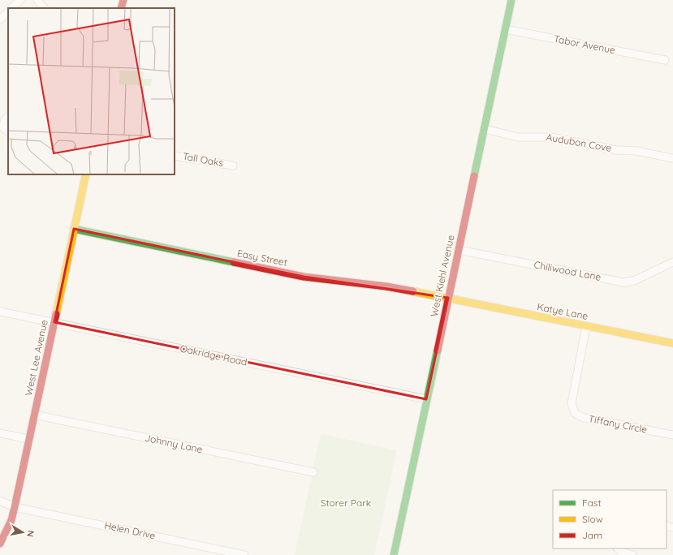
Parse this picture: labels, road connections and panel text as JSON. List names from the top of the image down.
{
  "streets": {
    "street": [
      "Tabor Avenue",
      "Audubon Cove",
      "Tall Oaks",
      "Easy Street",
      "Chiliwood Lane",
      "West Kiehl Avenue",
      "Katye Lane",
      "Oakridge Road",
      "West Lee Avenue",
      "Tiffany Circle",
      "Johnny Lane",
      "Helen Drive"
    ]
  },
  "crossings": [
    ["Tabor Avenue", "West Kiehl Avenue"],
    ["Audubon Cove", "West Kiehl Avenue"],
    ["Easy Street", "West Kiehl Avenue"],
    ["Easy Street", "Katye Lane"],
    ["Easy Street", "West Lee Avenue"],
    ["Chiliwood Lane", "West Kiehl Avenue"],
    ["West Kiehl Avenue", "Katye Lane"],
    ["West Kiehl Avenue", "Oakridge Road"],
    ["Katye Lane", "Tiffany Circle"],
    ["Oakridge Road", "West Lee Avenue"],
    ["West Lee Avenue", "Johnny Lane"],
    ["West Lee Avenue", "Helen Drive"]
  ],
  "parks": ["Storer Park"],
  "legend": ["Fast", "Slow", "Jam"],
  "north": "right"
}
